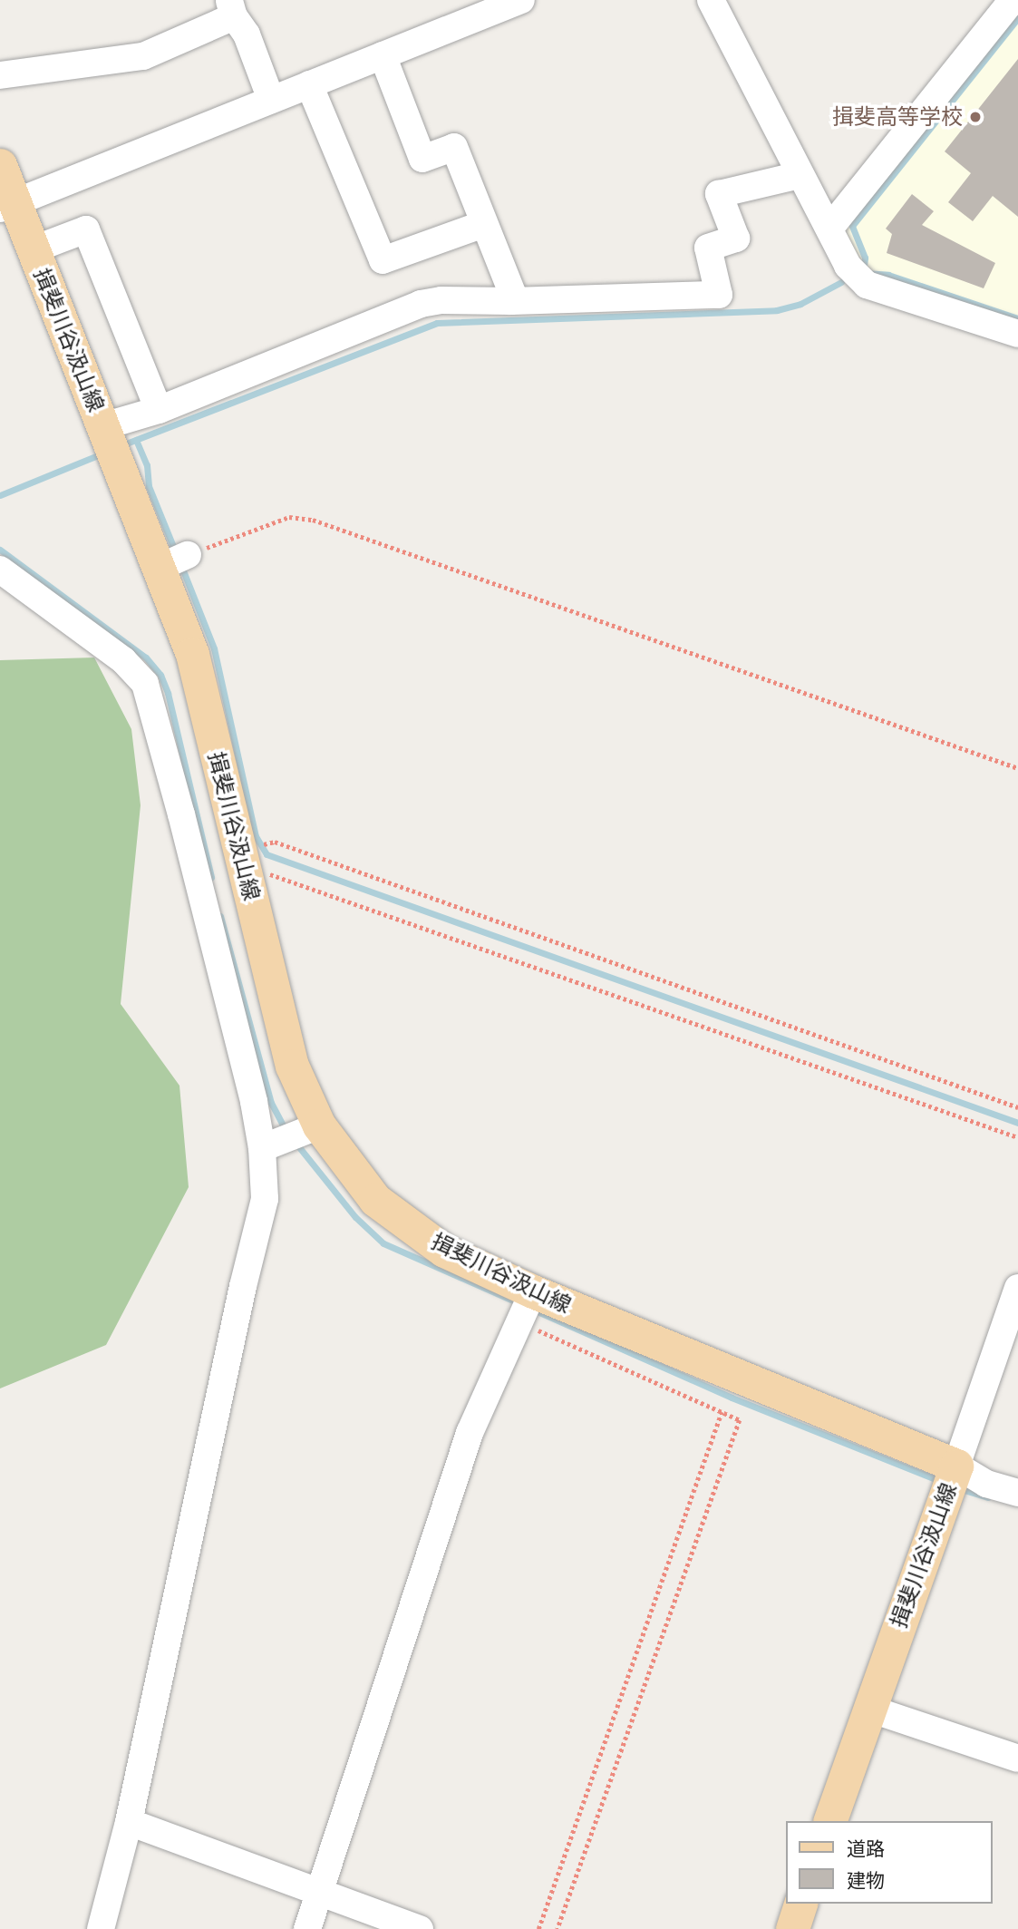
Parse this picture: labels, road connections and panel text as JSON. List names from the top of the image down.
{
  "streets": {
    "main road": ["揖斐川谷汲山線"]
  },
  "places": ["揖斐高等学校"],
  "legend": ["道路", "建物"]
}
